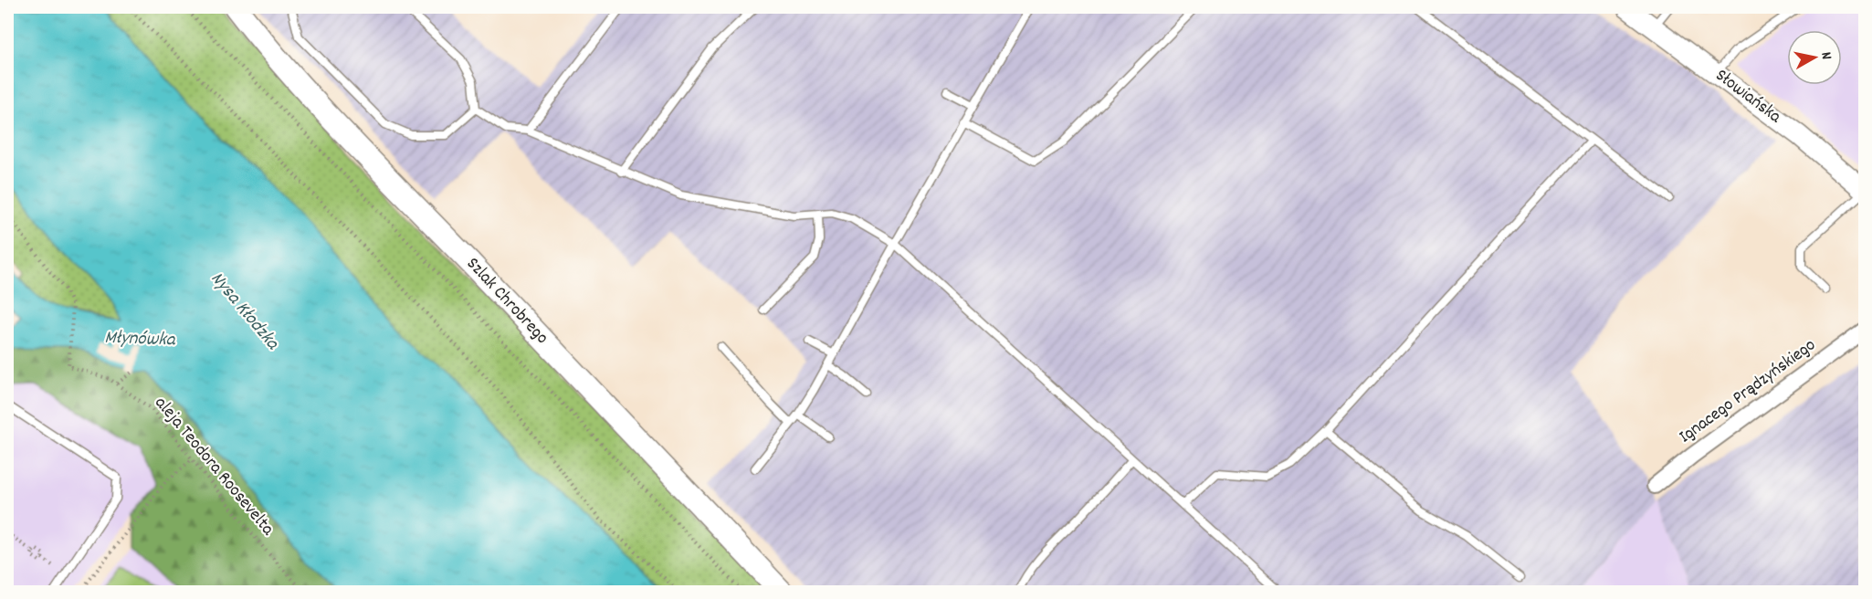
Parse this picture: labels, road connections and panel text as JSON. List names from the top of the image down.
{
  "streets": {
    "main road": ["Szlak Chrobrego"],
    "street": ["Słowiańska", "Ignacego Prądzyńskiego"],
    "path": ["aleja Teodora Roosevelta"]
  },
  "water": ["Nysa Kłodzka", "Młynówka"],
  "north": "right"
}
